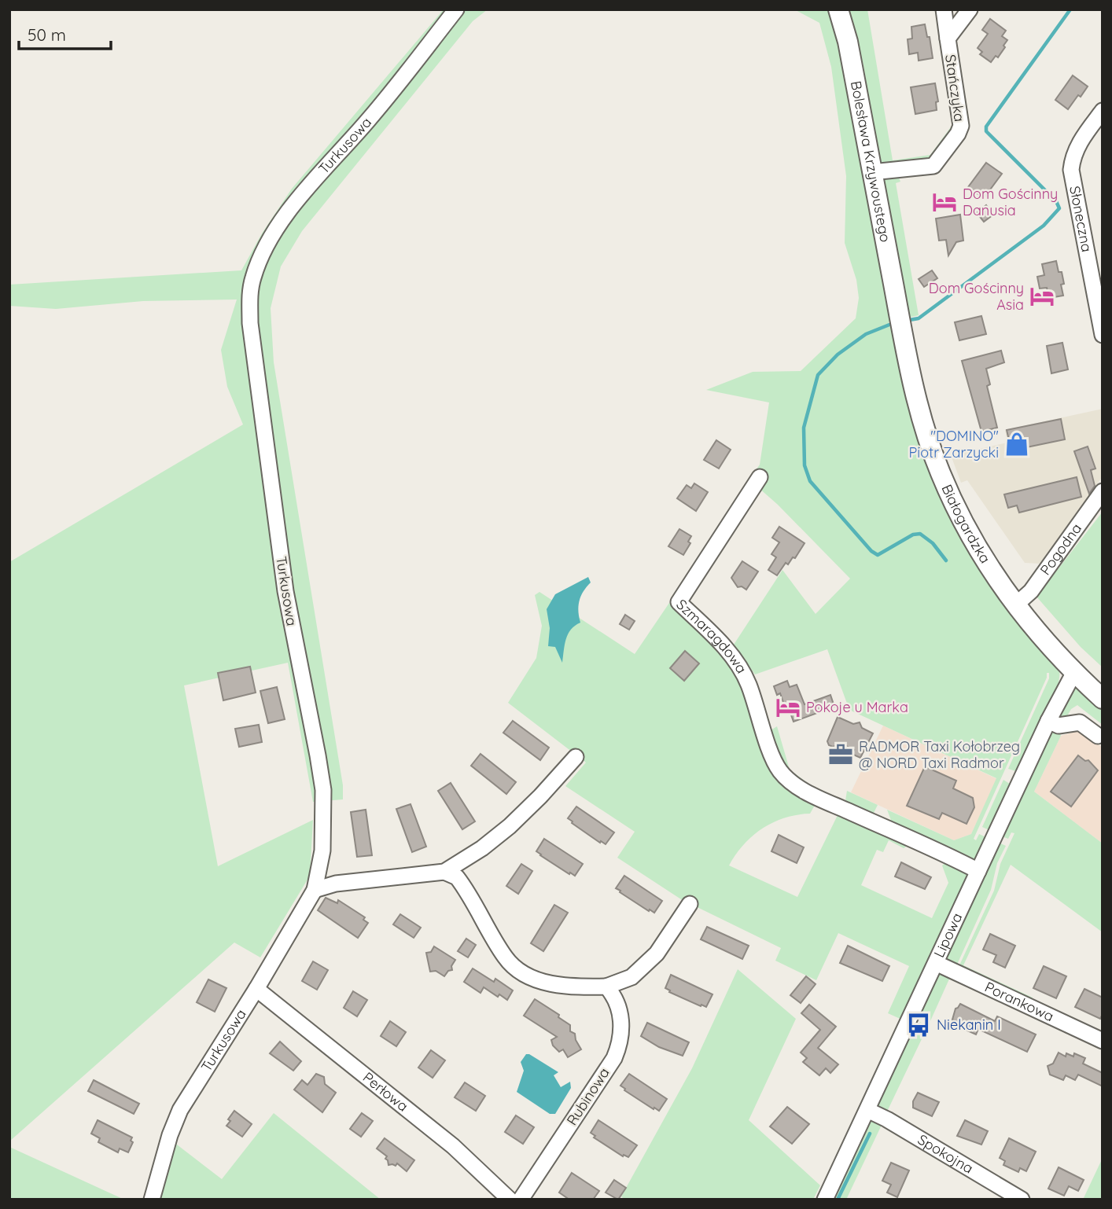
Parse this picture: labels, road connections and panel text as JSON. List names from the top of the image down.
{
  "streets": {
    "main road": ["Bolesława Krzywoustego", "Białogardzka"],
    "street": [
      "Stańczyka",
      "Turkusowa",
      "Słoneczna",
      "Pogodna",
      "Szmaragdowa",
      "Lipowa",
      "Porankowa",
      "Perłowa",
      "Rubinowa",
      "Spokojna"
    ]
  },
  "crossings": [
    ["Stańczyka", "Bolesława Krzywoustego"],
    ["Turkusowa", "Perłowa"],
    ["Bolesława Krzywoustego", "Białogardzka"],
    ["Białogardzka", "Pogodna"],
    ["Białogardzka", "Lipowa"],
    ["Szmaragdowa", "Lipowa"],
    ["Lipowa", "Porankowa"],
    ["Lipowa", "Spokojna"]
  ],
  "places": {
    "hotel": ["Dom Gościnny Danusia", "Dom Gościnny Asia", "Pokoje u Marka"],
    "shop": ["\"DOMINO\" Piotr Zarzycki"],
    "office": ["RADMOR Taxi Kołobrzeg @ NORD Taxi Radmor"],
    "bus stop": ["Niekanin I"]
  },
  "scale_bar": "50 m"
}
